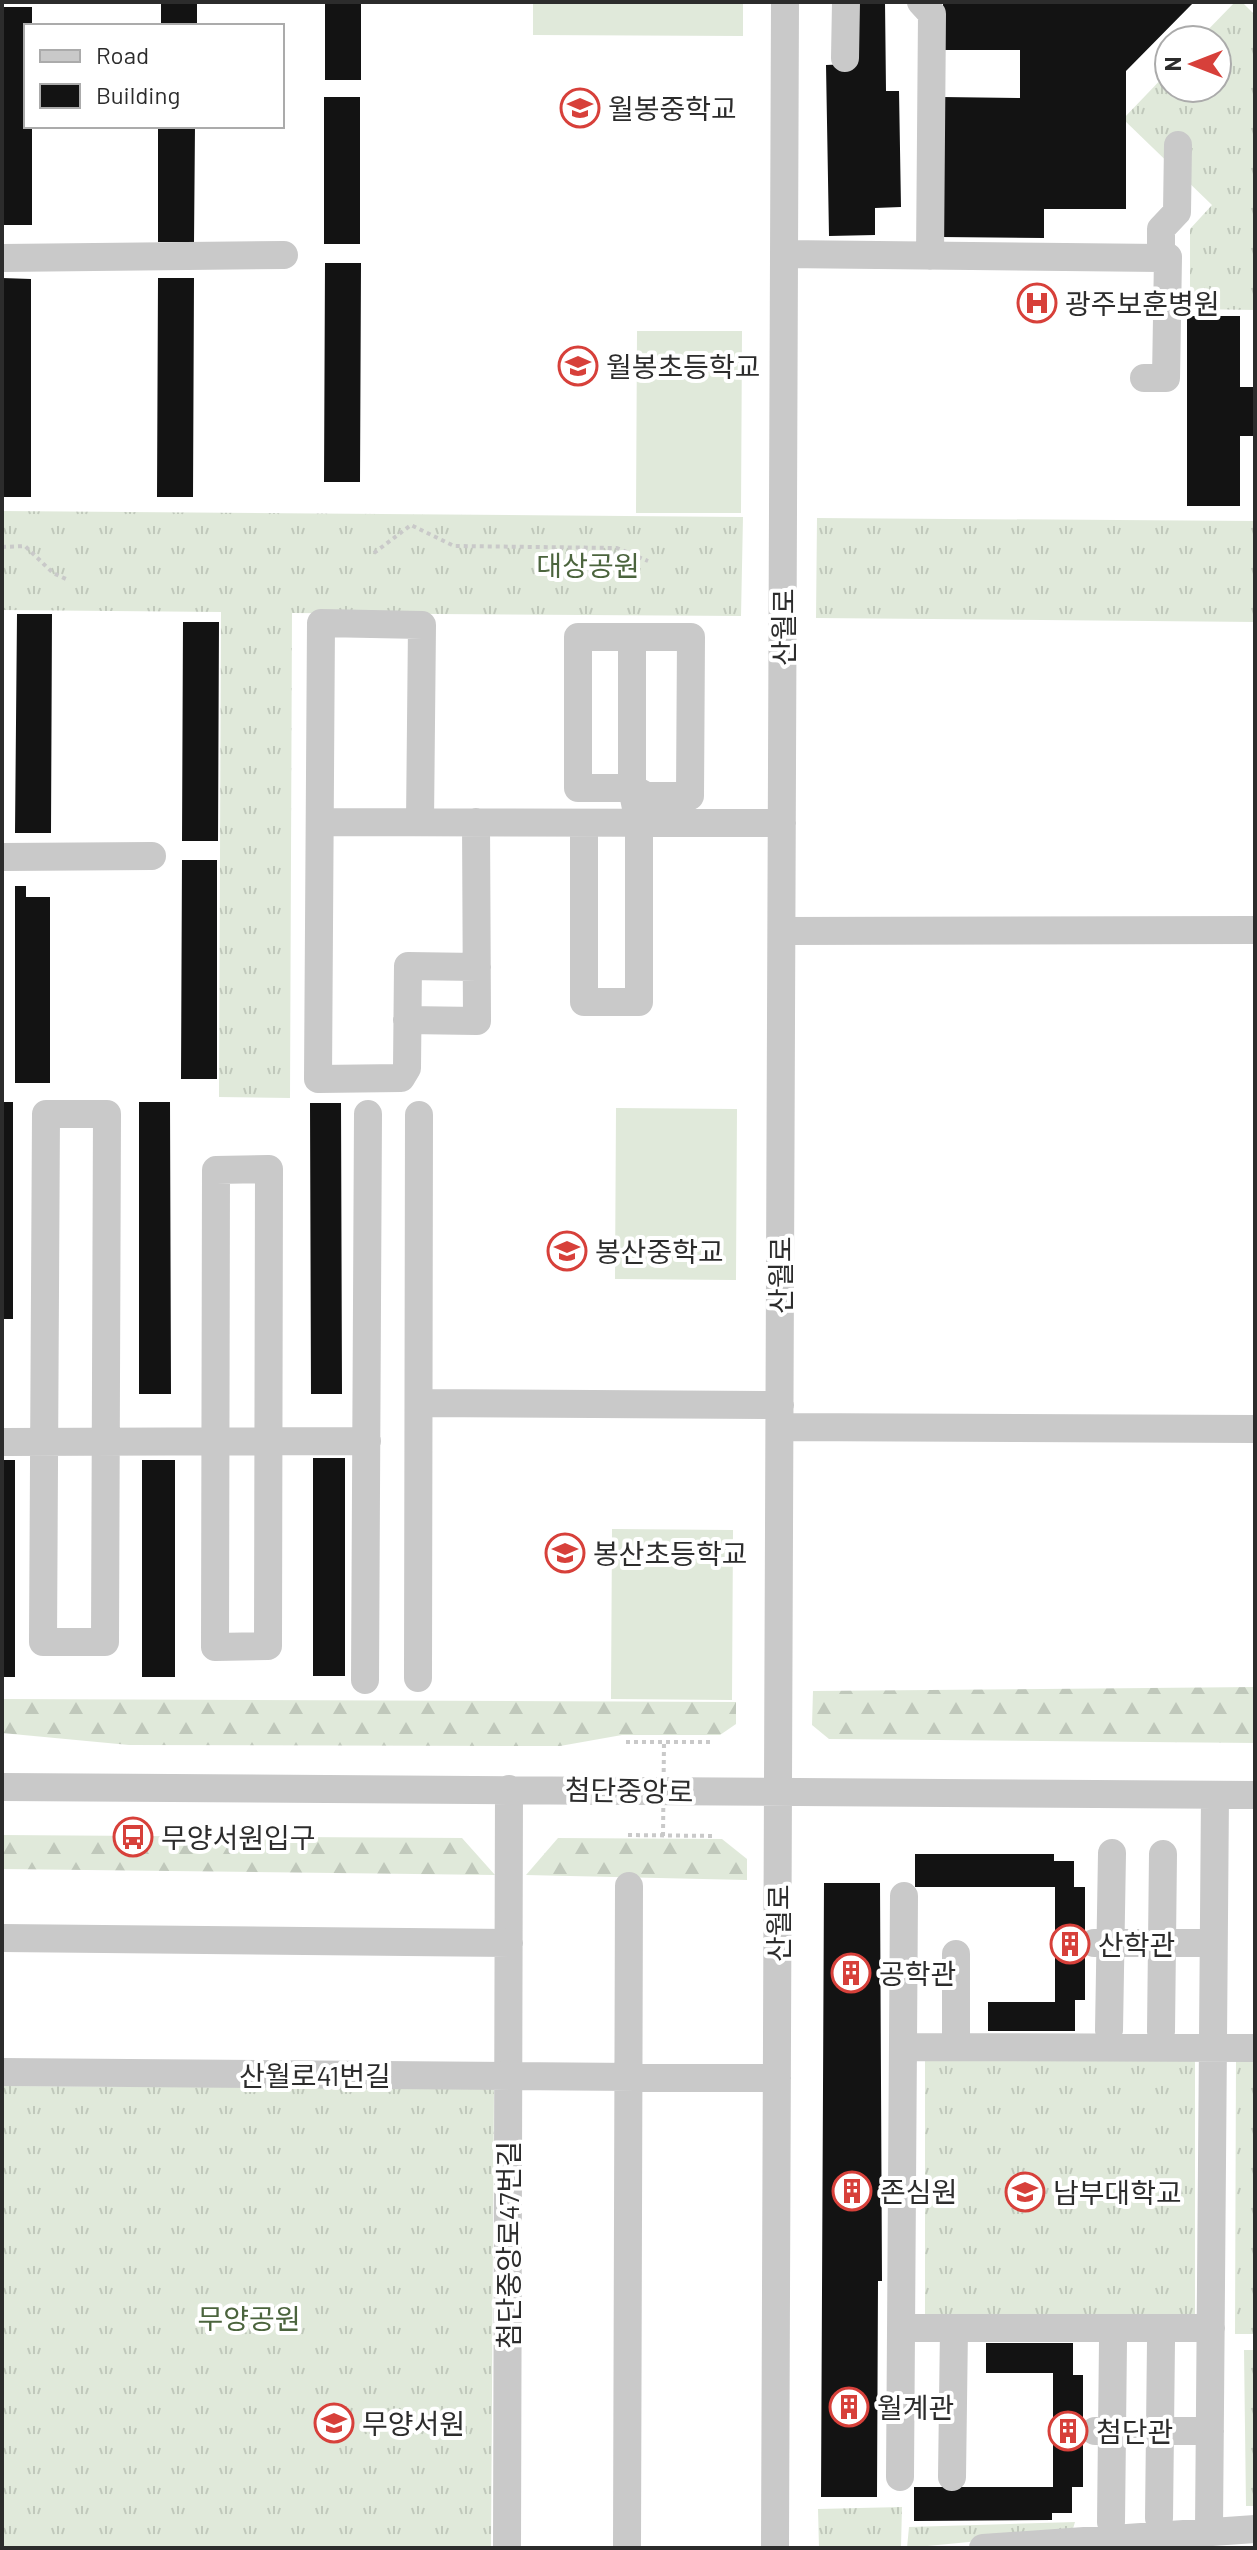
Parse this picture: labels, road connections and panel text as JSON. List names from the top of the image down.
{
  "streets": {
    "street": [
      "산월로",
      "첨단중앙로",
      "산월로41번길",
      "첨단중앙로47번길"
    ]
  },
  "crossings": [
    ["산월로", "첨단중앙로"],
    ["산월로", "산월로41번길"],
    ["첨단중앙로", "첨단중앙로47번길"],
    ["산월로41번길", "첨단중앙로47번길"]
  ],
  "parks": ["대상공원", "무양공원"],
  "places": {
    "school or university": [
      "월봉중학교",
      "월봉초등학교",
      "봉산중학교",
      "봉산초등학교",
      "남부대학교",
      "무양서원"
    ],
    "hospital": ["광주보훈병원"],
    "bus stop": ["무양서원입구"],
    "building": [
      "산학관",
      "공학관",
      "존심원",
      "월계관",
      "첨단관"
    ]
  },
  "legend": ["Road", "Building"],
  "north": "left"
}
